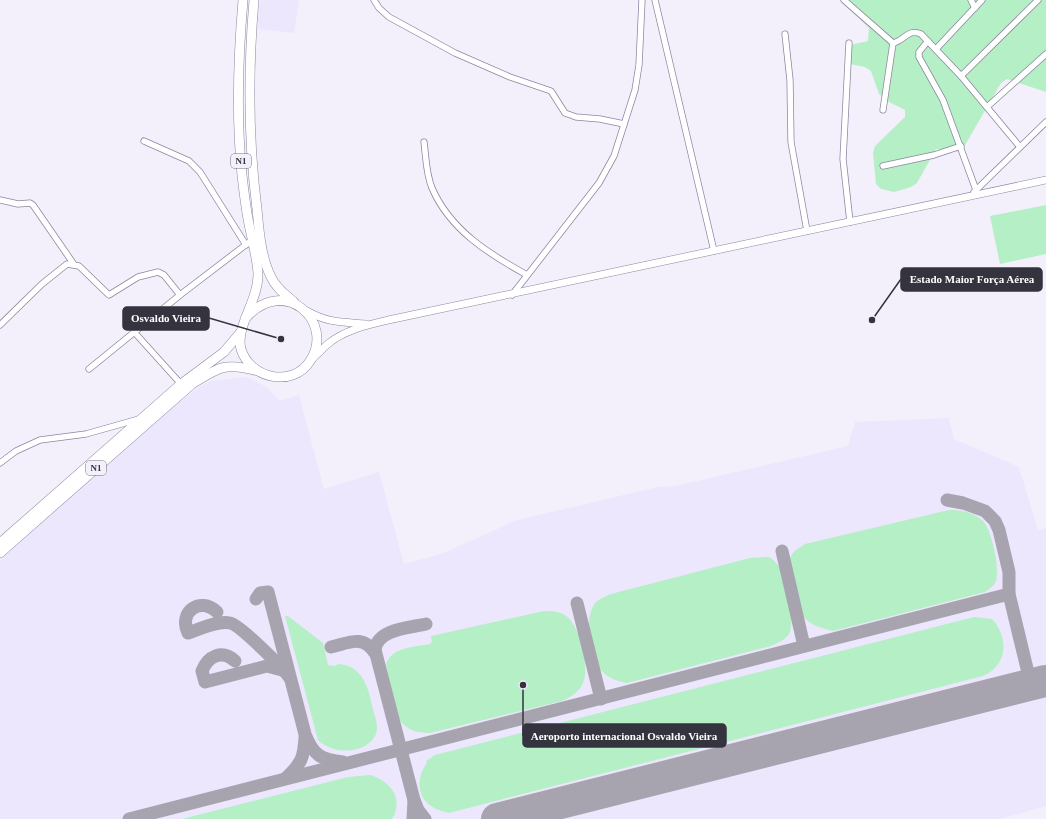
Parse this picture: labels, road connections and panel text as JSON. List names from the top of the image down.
{
  "streets": {
    "main road": ["N1"]
  },
  "places": ["Estado Maior Força Aérea", "Osvaldo Vieira", "Aeroporto internacional Osvaldo Vieira"]
}
